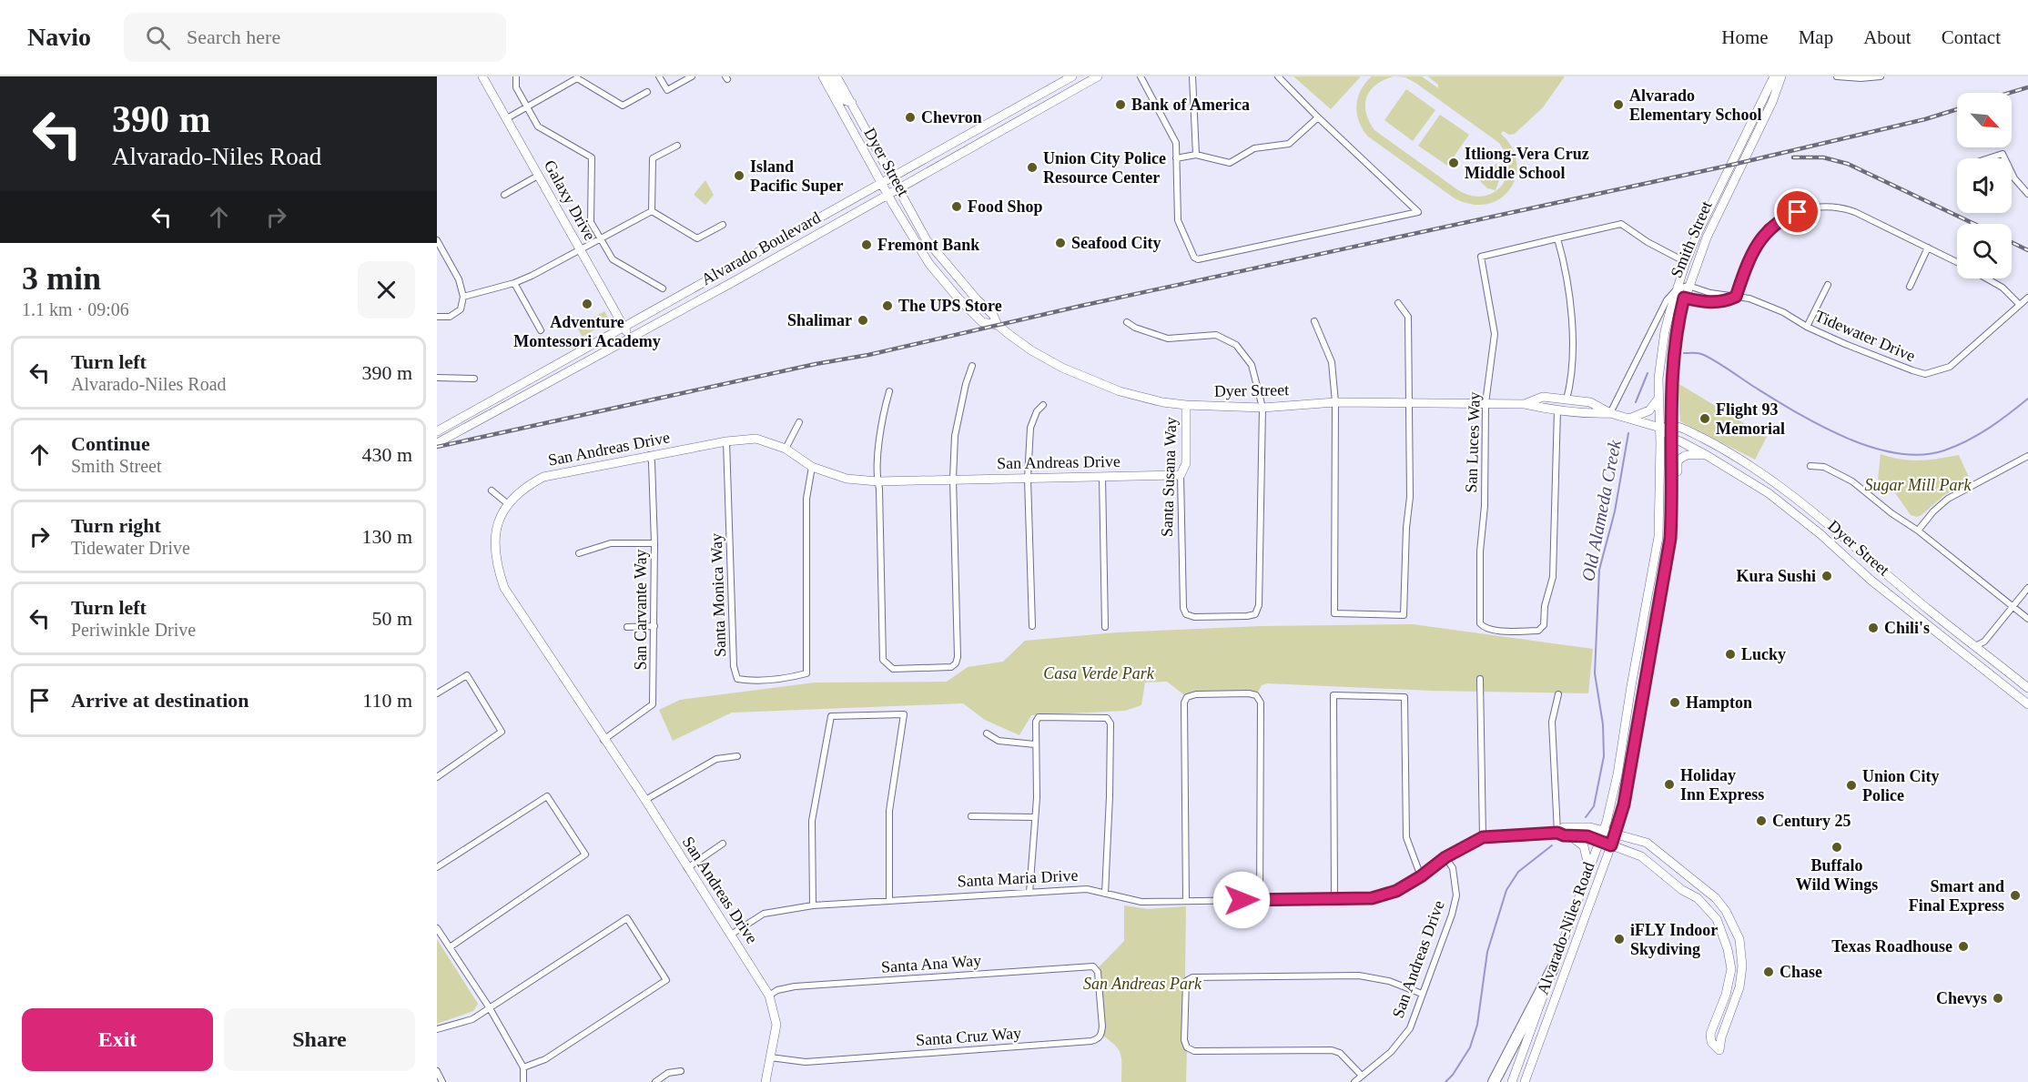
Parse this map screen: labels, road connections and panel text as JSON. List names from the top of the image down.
{
  "streets": {
    "main road": [
      "Dyer Street",
      "Galaxy Drive",
      "Smith Street",
      "Alvarado Boulevard",
      "San Andreas Drive",
      "Santa Susana Way",
      "Santa Maria Drive",
      "Alvarado-Niles Road"
    ],
    "street": [
      "Tidewater Drive",
      "San Luces Way",
      "Santa Monica Way",
      "San Carvante Way",
      "Santa Ana Way",
      "Santa Cruz Way"
    ]
  },
  "crossings": [
    ["Dyer Street", "Smith Street"],
    ["Dyer Street", "Alvarado Boulevard"],
    ["Dyer Street", "San Luces Way"],
    ["Dyer Street", "Santa Susana Way"],
    ["Dyer Street", "Alvarado-Niles Road"],
    ["Galaxy Drive", "Alvarado Boulevard"],
    ["Smith Street", "Tidewater Drive"],
    ["Smith Street", "Alvarado-Niles Road"],
    ["San Andreas Drive", "Santa Susana Way"],
    ["San Andreas Drive", "Santa Monica Way"],
    ["San Andreas Drive", "San Carvante Way"],
    ["San Andreas Drive", "Santa Maria Drive"],
    ["San Andreas Drive", "Santa Ana Way"],
    ["San Andreas Drive", "Santa Cruz Way"],
    ["Santa Maria Drive", "Alvarado-Niles Road"],
    ["Santa Ana Way", "Santa Cruz Way"]
  ],
  "water": ["Old Alameda Creek"],
  "parks": ["Sugar Mill Park", "Casa Verde Park", "San Andreas Park"],
  "places": [
    "Bank of America",
    "Alvarado Elementary School",
    "Chevron",
    "Itliong-Vera Cruz Middle School",
    "Union City Police Resource Center",
    "Island Pacific Super",
    "Food Shop",
    "Seafood City",
    "Fremont Bank",
    "Adventure Montessori Academy",
    "The UPS Store",
    "Shalimar",
    "Flight 93 Memorial",
    "Kura Sushi",
    "Chili's",
    "Lucky",
    "Hampton",
    "Holiday Inn Express",
    "Union City Police",
    "Century 25",
    "Buffalo Wild Wings",
    "Smart and Final Express",
    "iFLY Indoor Skydiving",
    "Texas Roadhouse",
    "Chase",
    "Chevys"
  ],
  "north": "bottom right",
  "page": {
    "header": "Navio",
    "search": "Search here",
    "nav": [
      "Home",
      "Map",
      "About",
      "Contact"
    ],
    "turn": ["390 m", "Alvarado-Niles Road"],
    "heading": ["3 min", "1.1 km · 09:06"],
    "list": [
      {
        "name": "Turn left",
        "note": "Alvarado-Niles Road",
        "value": "390 m"
      },
      {
        "name": "Continue",
        "note": "Smith Street",
        "value": "430 m"
      },
      {
        "name": "Turn right",
        "note": "Tidewater Drive",
        "value": "130 m"
      },
      {
        "name": "Turn left",
        "note": "Periwinkle Drive",
        "value": "50 m"
      },
      {
        "name": "Arrive at destination",
        "value": "110 m"
      }
    ],
    "buttons": ["Exit", "Share"]
  }
}
